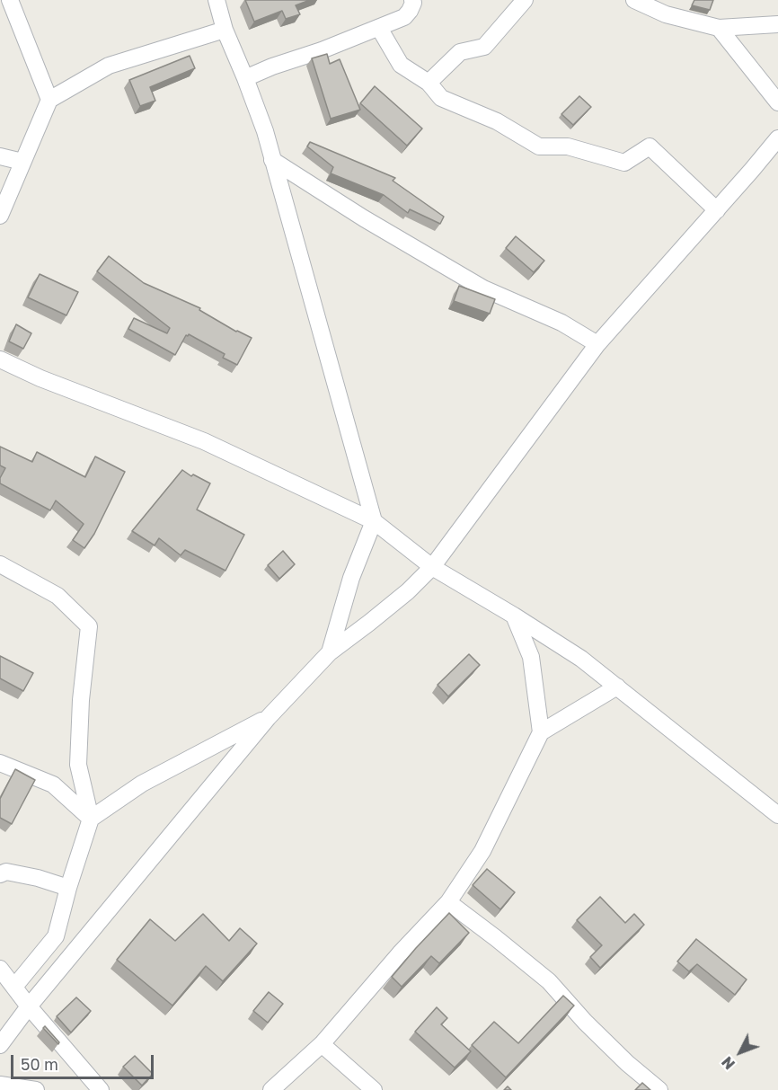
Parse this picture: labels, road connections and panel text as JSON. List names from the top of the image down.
{
  "scale_bar": "50 m",
  "north": "bottom left"
}
